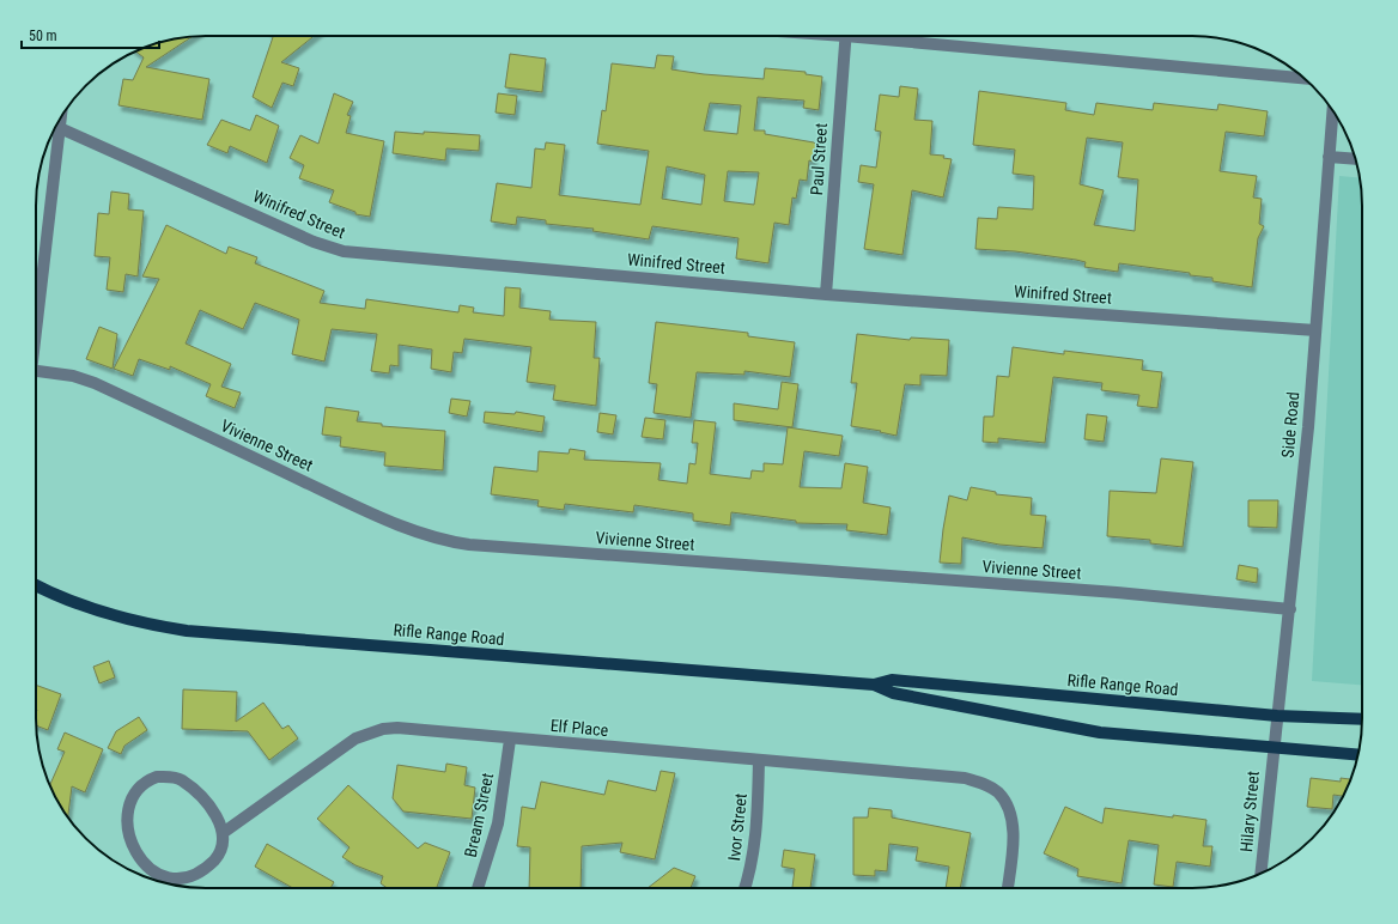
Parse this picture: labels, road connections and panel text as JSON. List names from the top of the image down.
{
  "streets": {
    "main road": ["Rifle Range Road"],
    "street": [
      "Paul Street",
      "Winifred Street",
      "Side Road",
      "Vivienne Street",
      "Elf Place",
      "Hilary Street",
      "Bream Street",
      "Ivor Street"
    ]
  },
  "crossings": [
    ["Paul Street", "Winifred Street"],
    ["Winifred Street", "Side Road"],
    ["Side Road", "Vivienne Street"],
    ["Side Road", "Rifle Range Road"],
    ["Side Road", "Hilary Street"],
    ["Rifle Range Road", "Hilary Street"],
    ["Elf Place", "Bream Street"],
    ["Elf Place", "Ivor Street"]
  ],
  "scale_bar": "50 m"
}
